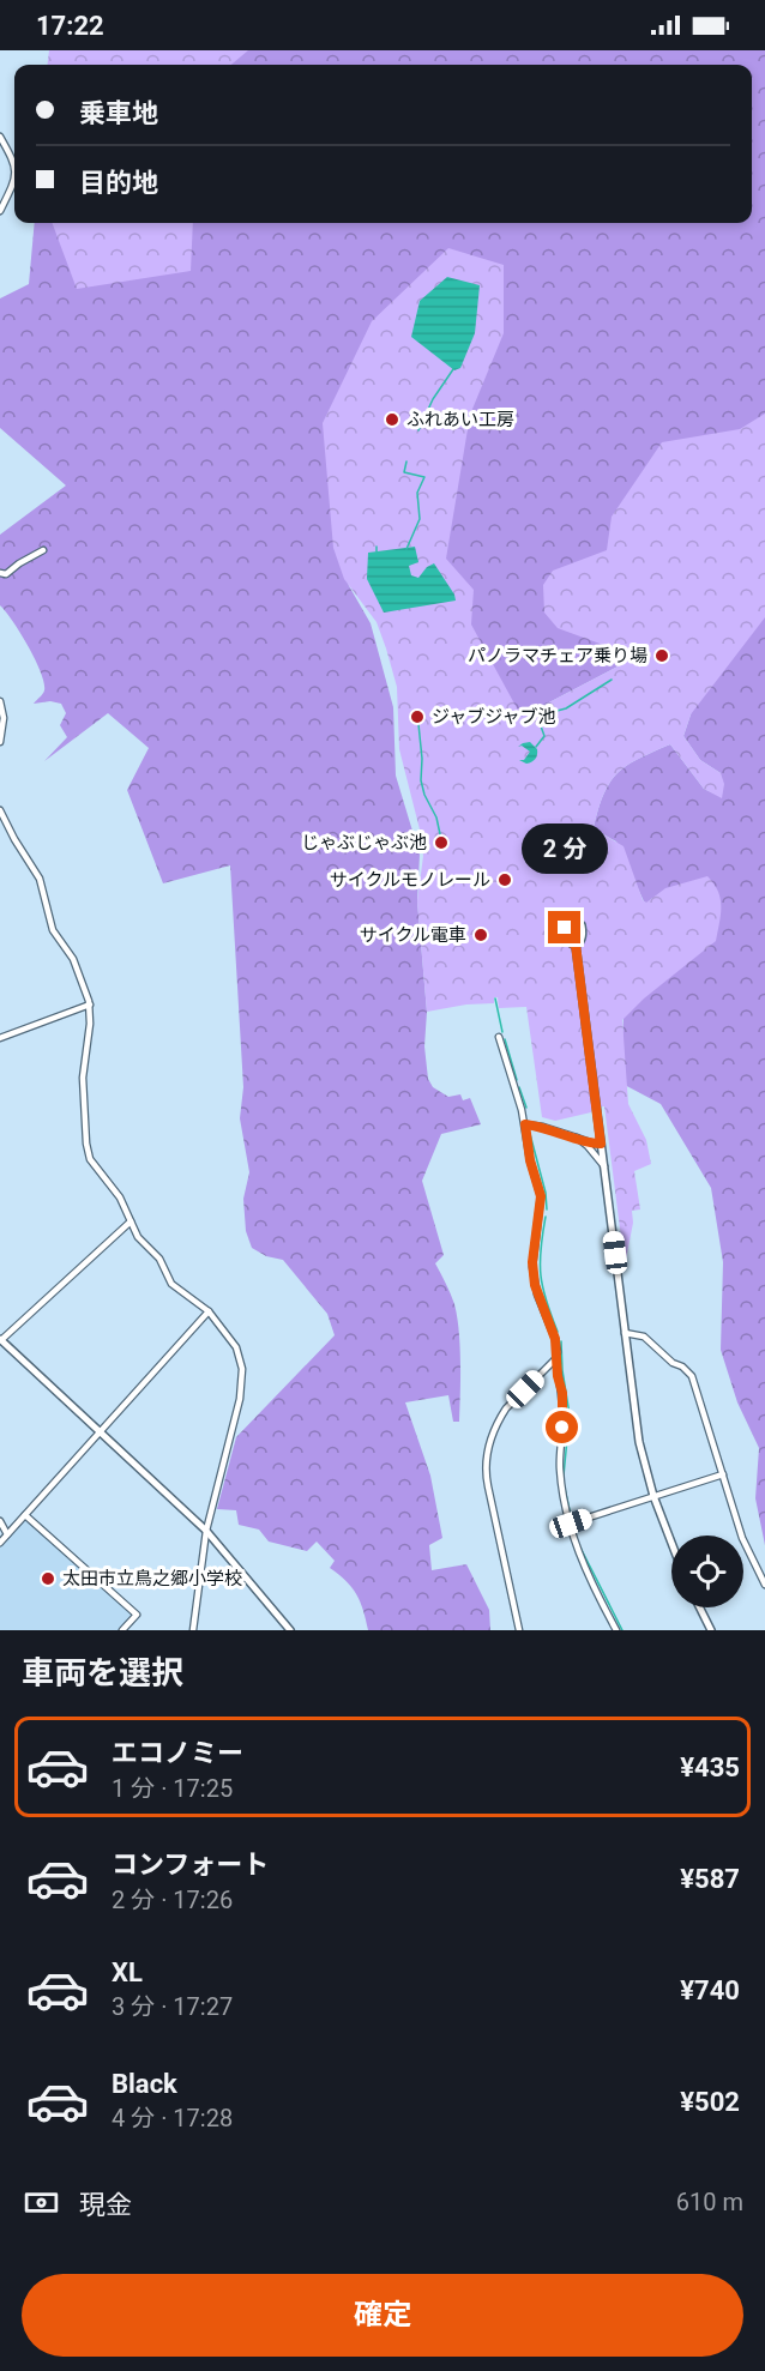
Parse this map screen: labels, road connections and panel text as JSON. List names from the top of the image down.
{
  "places": [
    "ふれあい工房",
    "パノラマチェア乗り場",
    "ジャブジャブ池",
    "じゃぶじゃぶ池",
    "サイクルモノレール",
    "サイクル電車",
    "太田市立鳥之郷小学校"
  ],
  "page": {
    "status": "17:22",
    "banner": ["乗車地", "目的地"],
    "bubble": "2 分",
    "heading": "車両を選択",
    "list": [
      {
        "name": "エコノミー",
        "note": "1 分 · 17:25",
        "value": "¥435"
      },
      {
        "name": "コンフォート",
        "note": "2 分 · 17:26",
        "value": "¥587"
      },
      {
        "name": "XL",
        "note": "3 分 · 17:27",
        "value": "¥740"
      },
      {
        "name": "Black",
        "note": "4 分 · 17:28",
        "value": "¥502"
      }
    ],
    "pay": ["現金", "610 m"],
    "buttons": "確定"
  }
}
